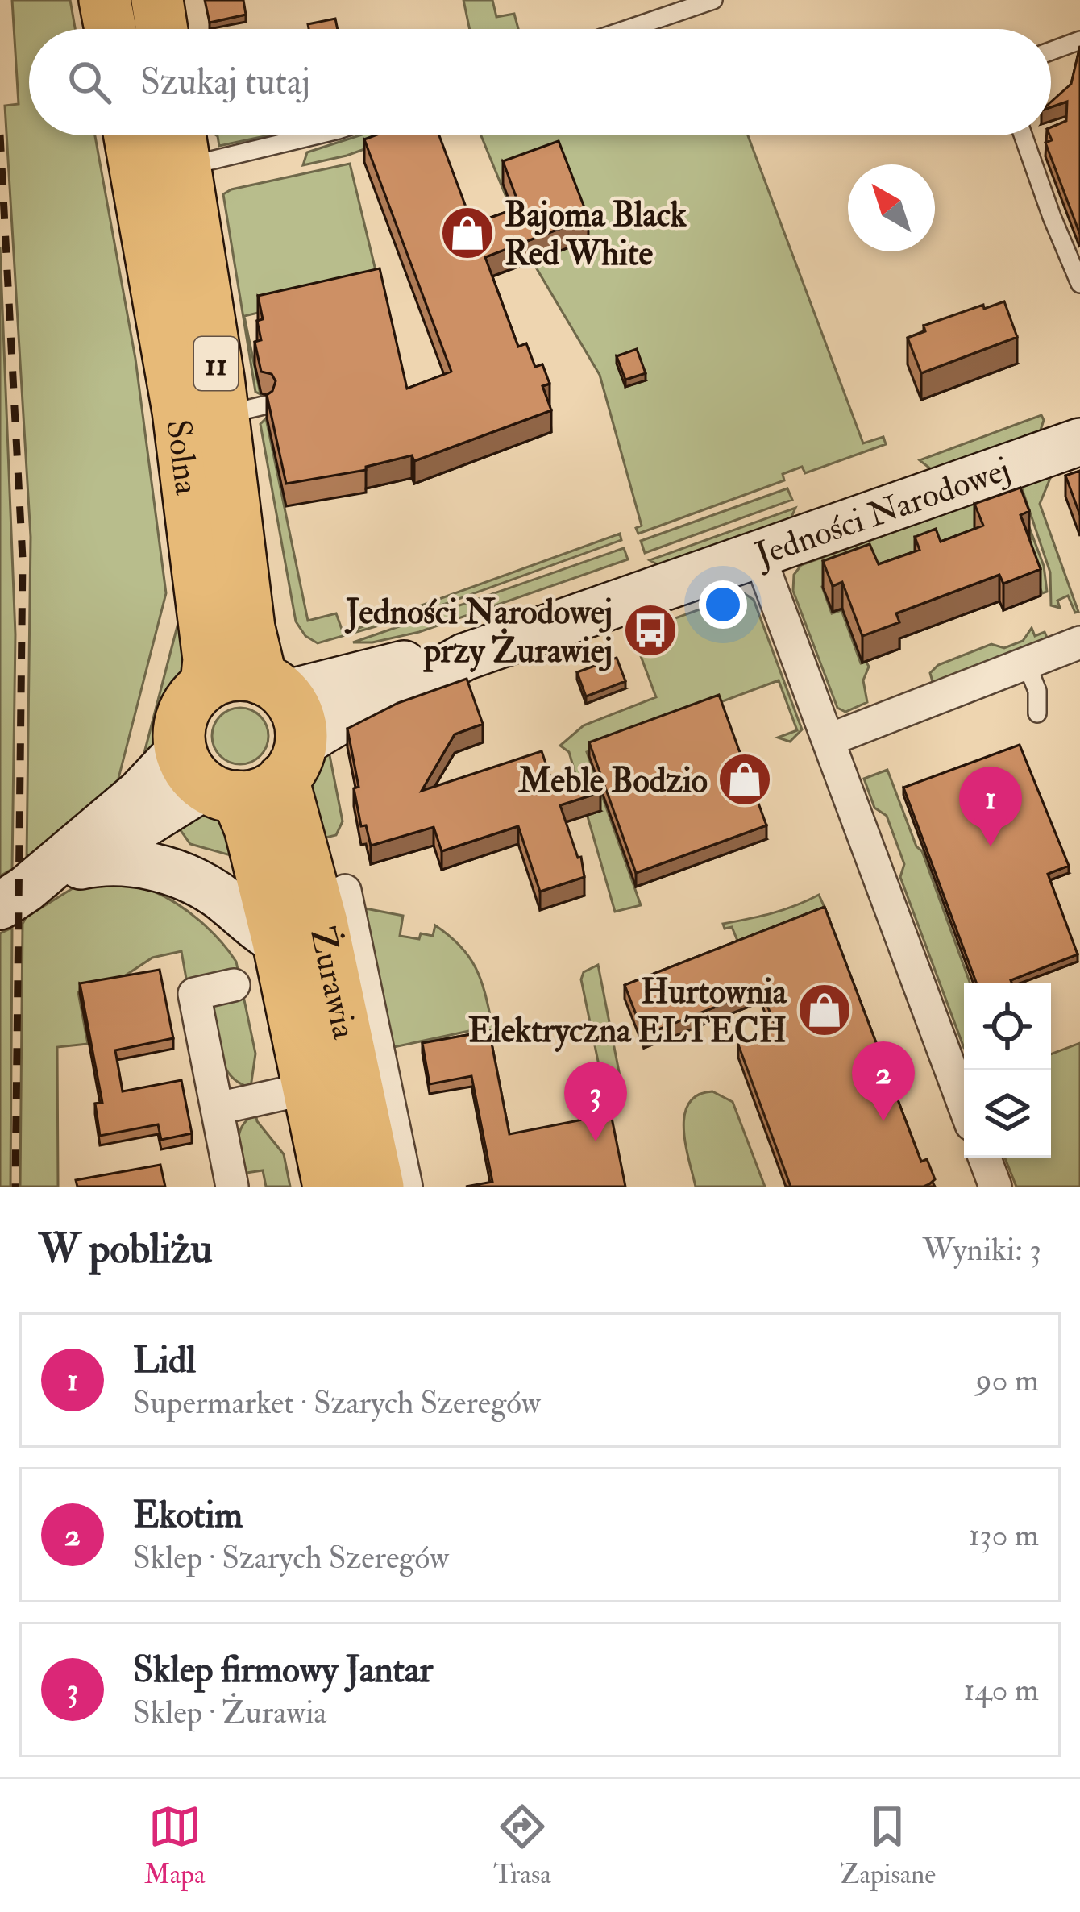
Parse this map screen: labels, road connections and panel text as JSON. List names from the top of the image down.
{
  "streets": {
    "main road": ["11", "Solna", "Żurawia"],
    "street": ["Jedności Narodowej"]
  },
  "crossings": [
    ["11", "Solna"],
    ["11", "Jedności Narodowej"],
    ["11", "Żurawia"],
    ["Solna", "Jedności Narodowej"],
    ["Solna", "Żurawia"],
    ["Jedności Narodowej", "Żurawia"]
  ],
  "places": {
    "shop": ["Bajoma Black Red White", "Meble Bodzio", "Hurtownia Elektryczna ELTECH"],
    "bus stop": ["Jedności Narodowej przy Żurawiej"]
  },
  "north": "top left",
  "page": {
    "search": "Szukaj tutaj",
    "pins": ["1", "2", "3"],
    "heading": ["W pobliżu", "Wyniki: 3"],
    "list": [
      {
        "mark": "1",
        "name": "Lidl",
        "note": "Supermarket · Szarych Szeregów",
        "value": "90 m"
      },
      {
        "mark": "2",
        "name": "Ekotim",
        "note": "Sklep · Szarych Szeregów",
        "value": "130 m"
      },
      {
        "mark": "3",
        "name": "Sklep firmowy Jantar",
        "note": "Sklep · Żurawia",
        "value": "140 m"
      }
    ],
    "nav": ["Mapa", "Trasa", "Zapisane"]
  }
}
